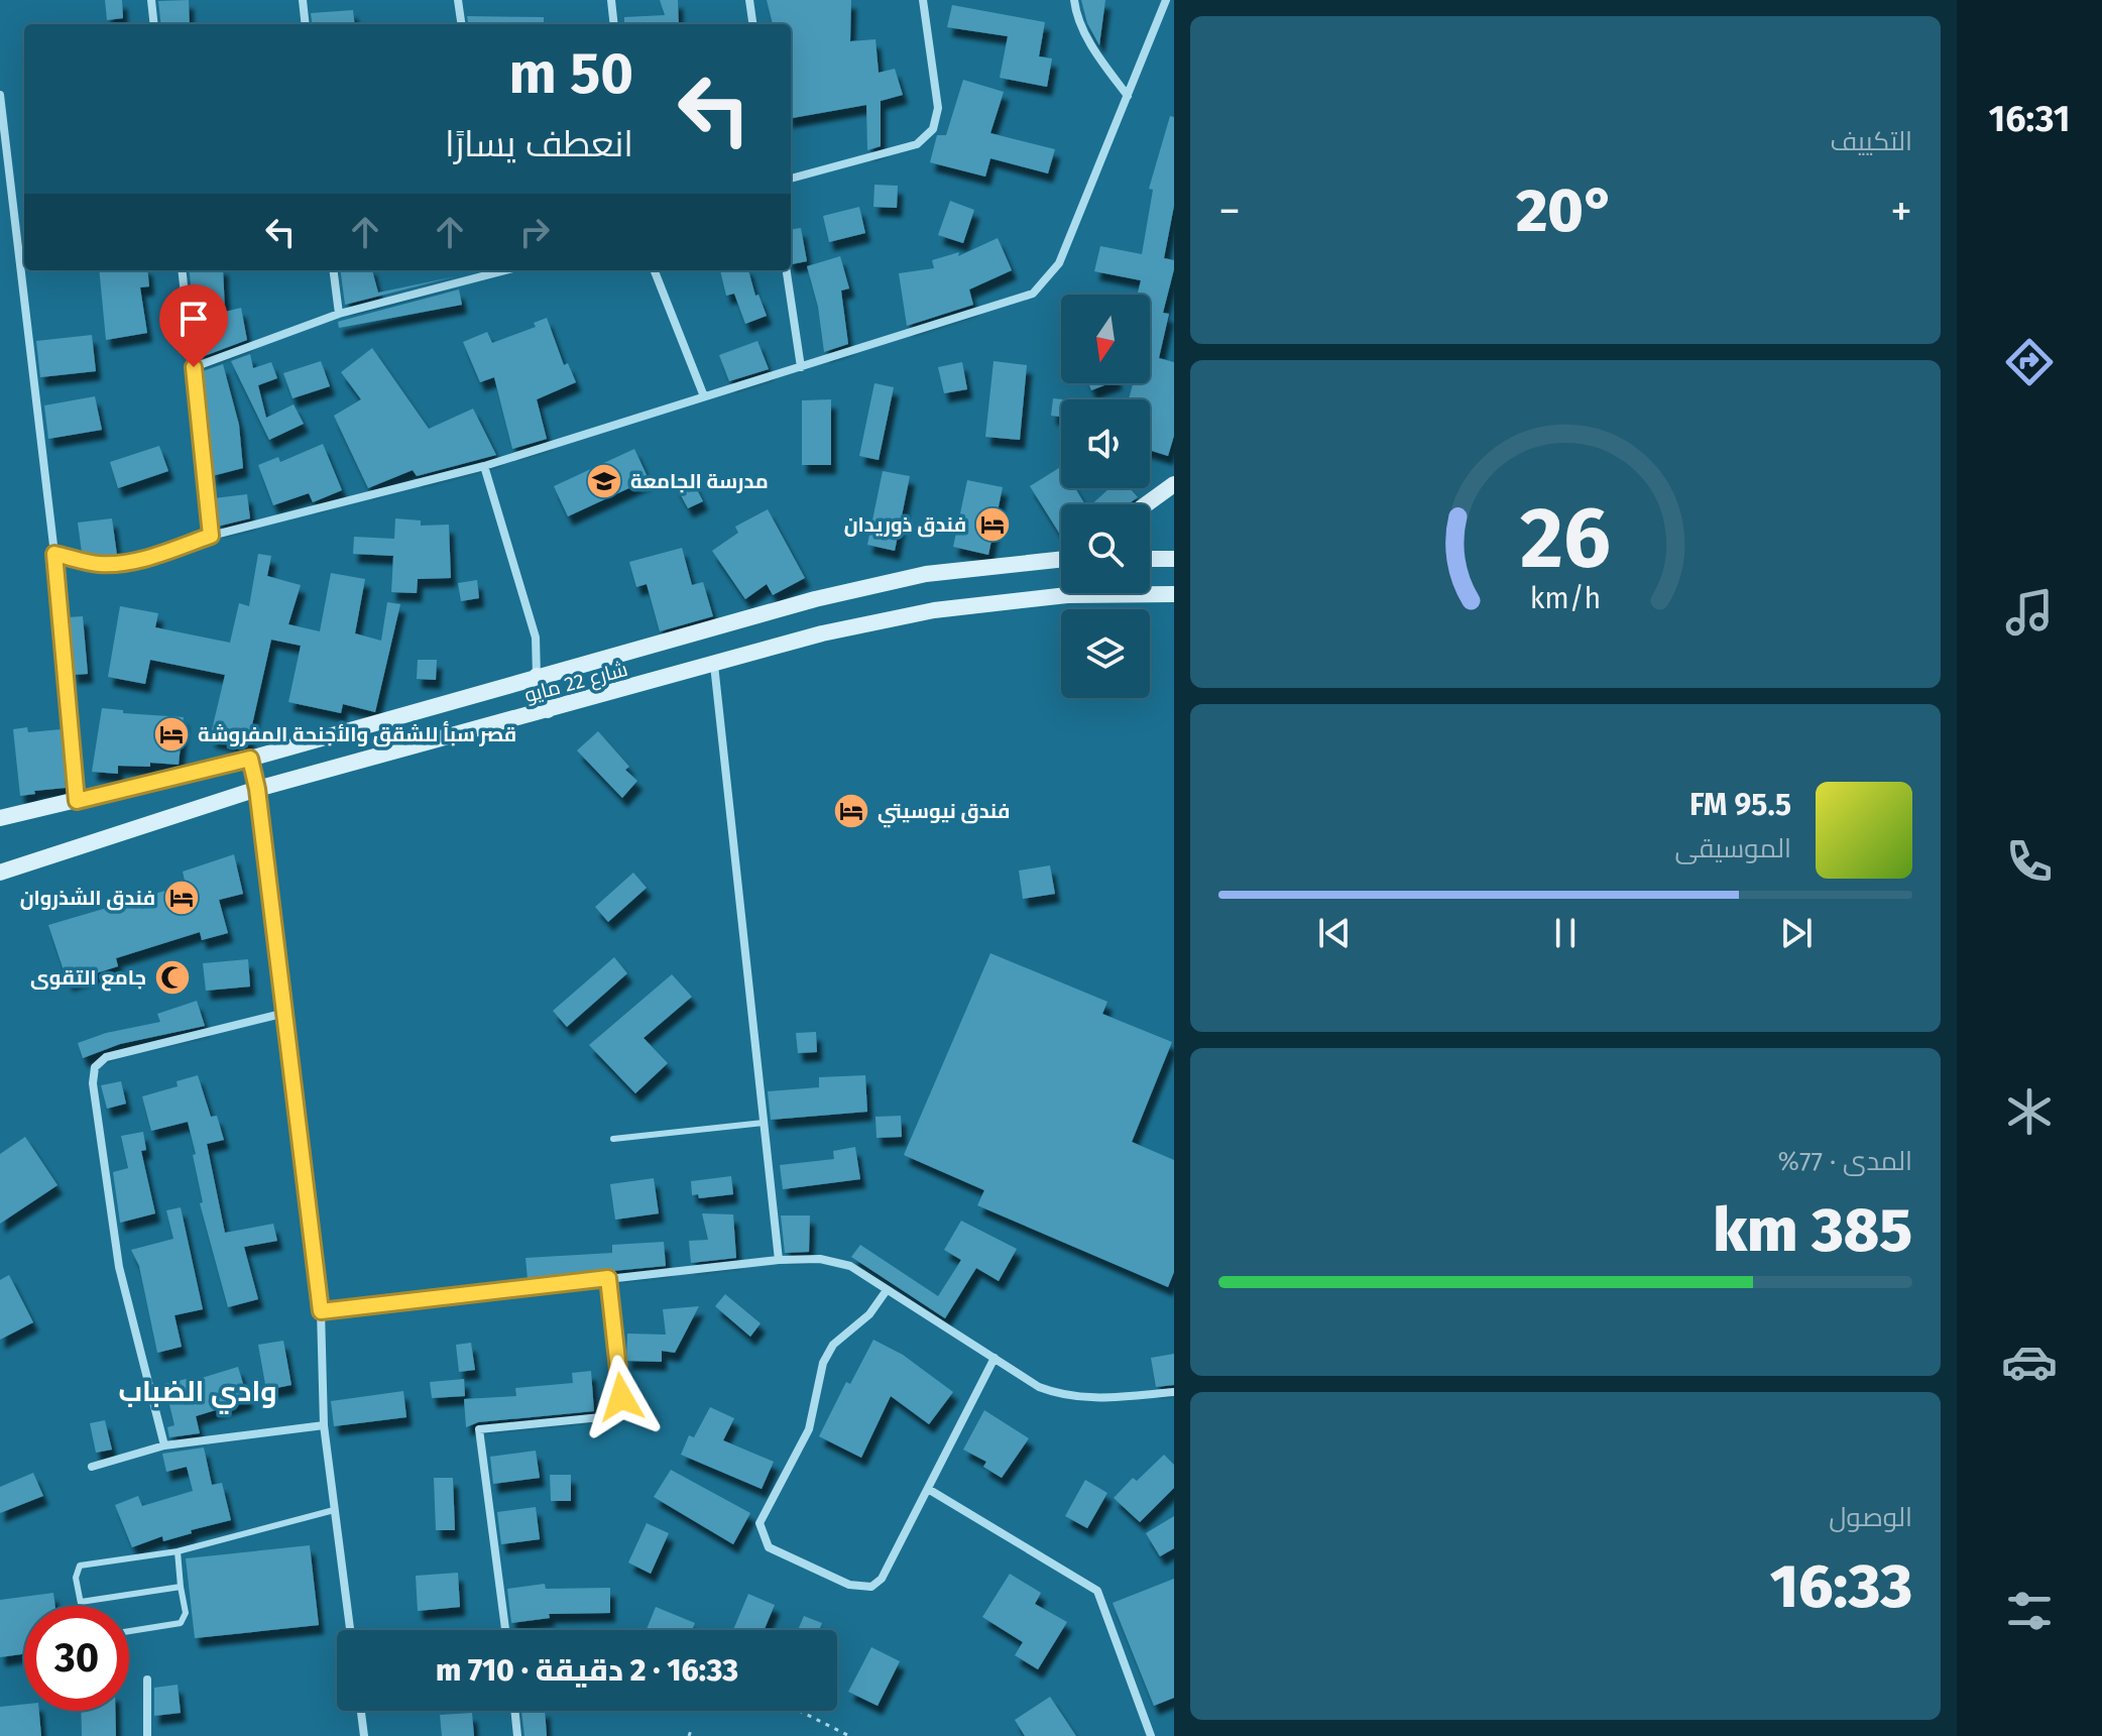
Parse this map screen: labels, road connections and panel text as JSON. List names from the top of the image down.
{
  "streets": {
    "main road": ["شارع 22 مايو"]
  },
  "districts": ["وادي الضباب"],
  "places": {
    "school or university": ["مدرسة الجامعة"],
    "hotel": [
      "فندق ذوريدان",
      "قصر سبأ للشقق والأجنحة المفروشة",
      "فندق نيوسيتي",
      "فندق الشذروان"
    ],
    "mosque": ["جامع التقوى"]
  },
  "north": "bottom",
  "page": {
    "tabs": "16:31",
    "tile": [
      "التكييف",
      ["المدى · 77%", "385 km"],
      ["الوصول", "16:33"]
    ],
    "turn": ["50 m", "انعطف يسارًا"],
    "heat": ["−", "20°", "+"],
    "song": ["95.5 FM", "الموسيقى"],
    "limit": "30",
    "trip": "16:33 · 2 دقيقة · 710 m",
    "gauge": ["26", "km/h"]
  }
}
